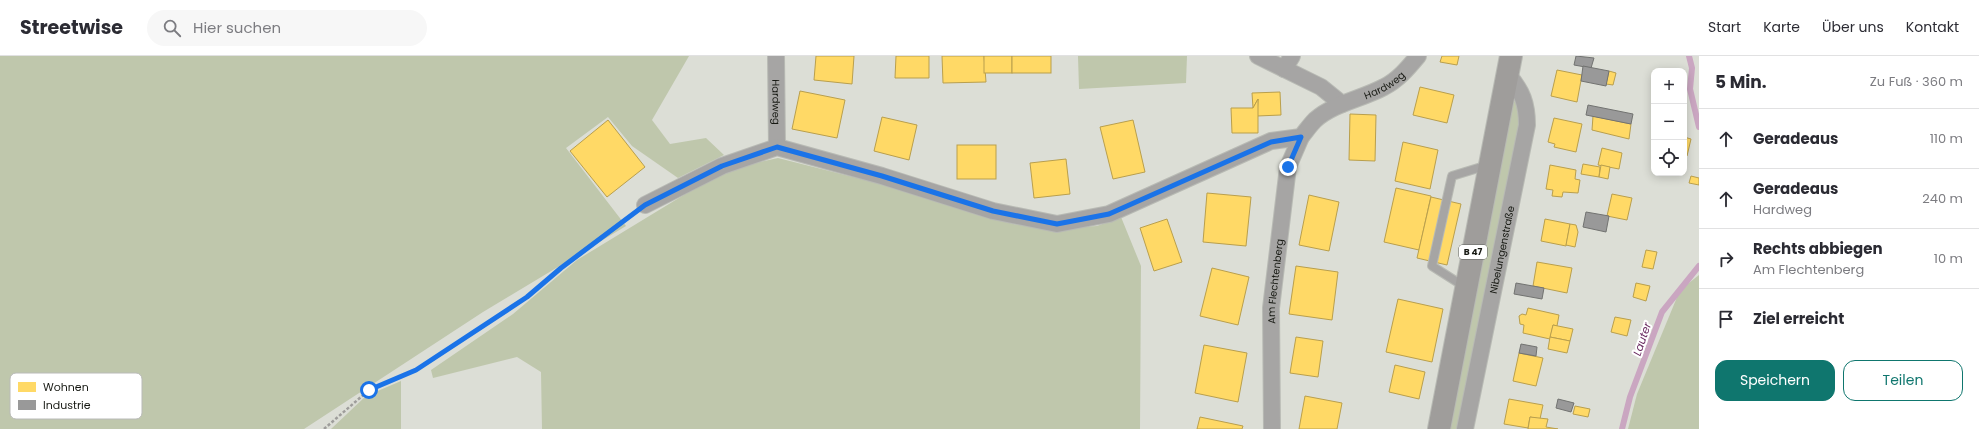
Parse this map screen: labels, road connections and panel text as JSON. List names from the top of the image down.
{
  "streets": {
    "main road": ["Nibelungenstraße", "B 47"],
    "street": ["Hardweg", "Am Flechtenberg"]
  },
  "crossings": [
    ["Hardweg", "Am Flechtenberg"]
  ],
  "water": ["Lauter"],
  "legend": ["Wohnen", "Industrie"],
  "page": {
    "header": "Streetwise",
    "search": "Hier suchen",
    "nav": [
      "Start",
      "Karte",
      "Über uns",
      "Kontakt"
    ],
    "heading": ["5 Min.", "Zu Fuß · 360 m"],
    "map_buttons": ["+", "−"],
    "list": [
      ["Geradeaus", "110 m"],
      ["Geradeaus", "Hardweg", "240 m"],
      ["Rechts abbiegen", "Am Flechtenberg", "10 m"],
      "Ziel erreicht"
    ],
    "buttons": ["Speichern", "Teilen"]
  }
}
